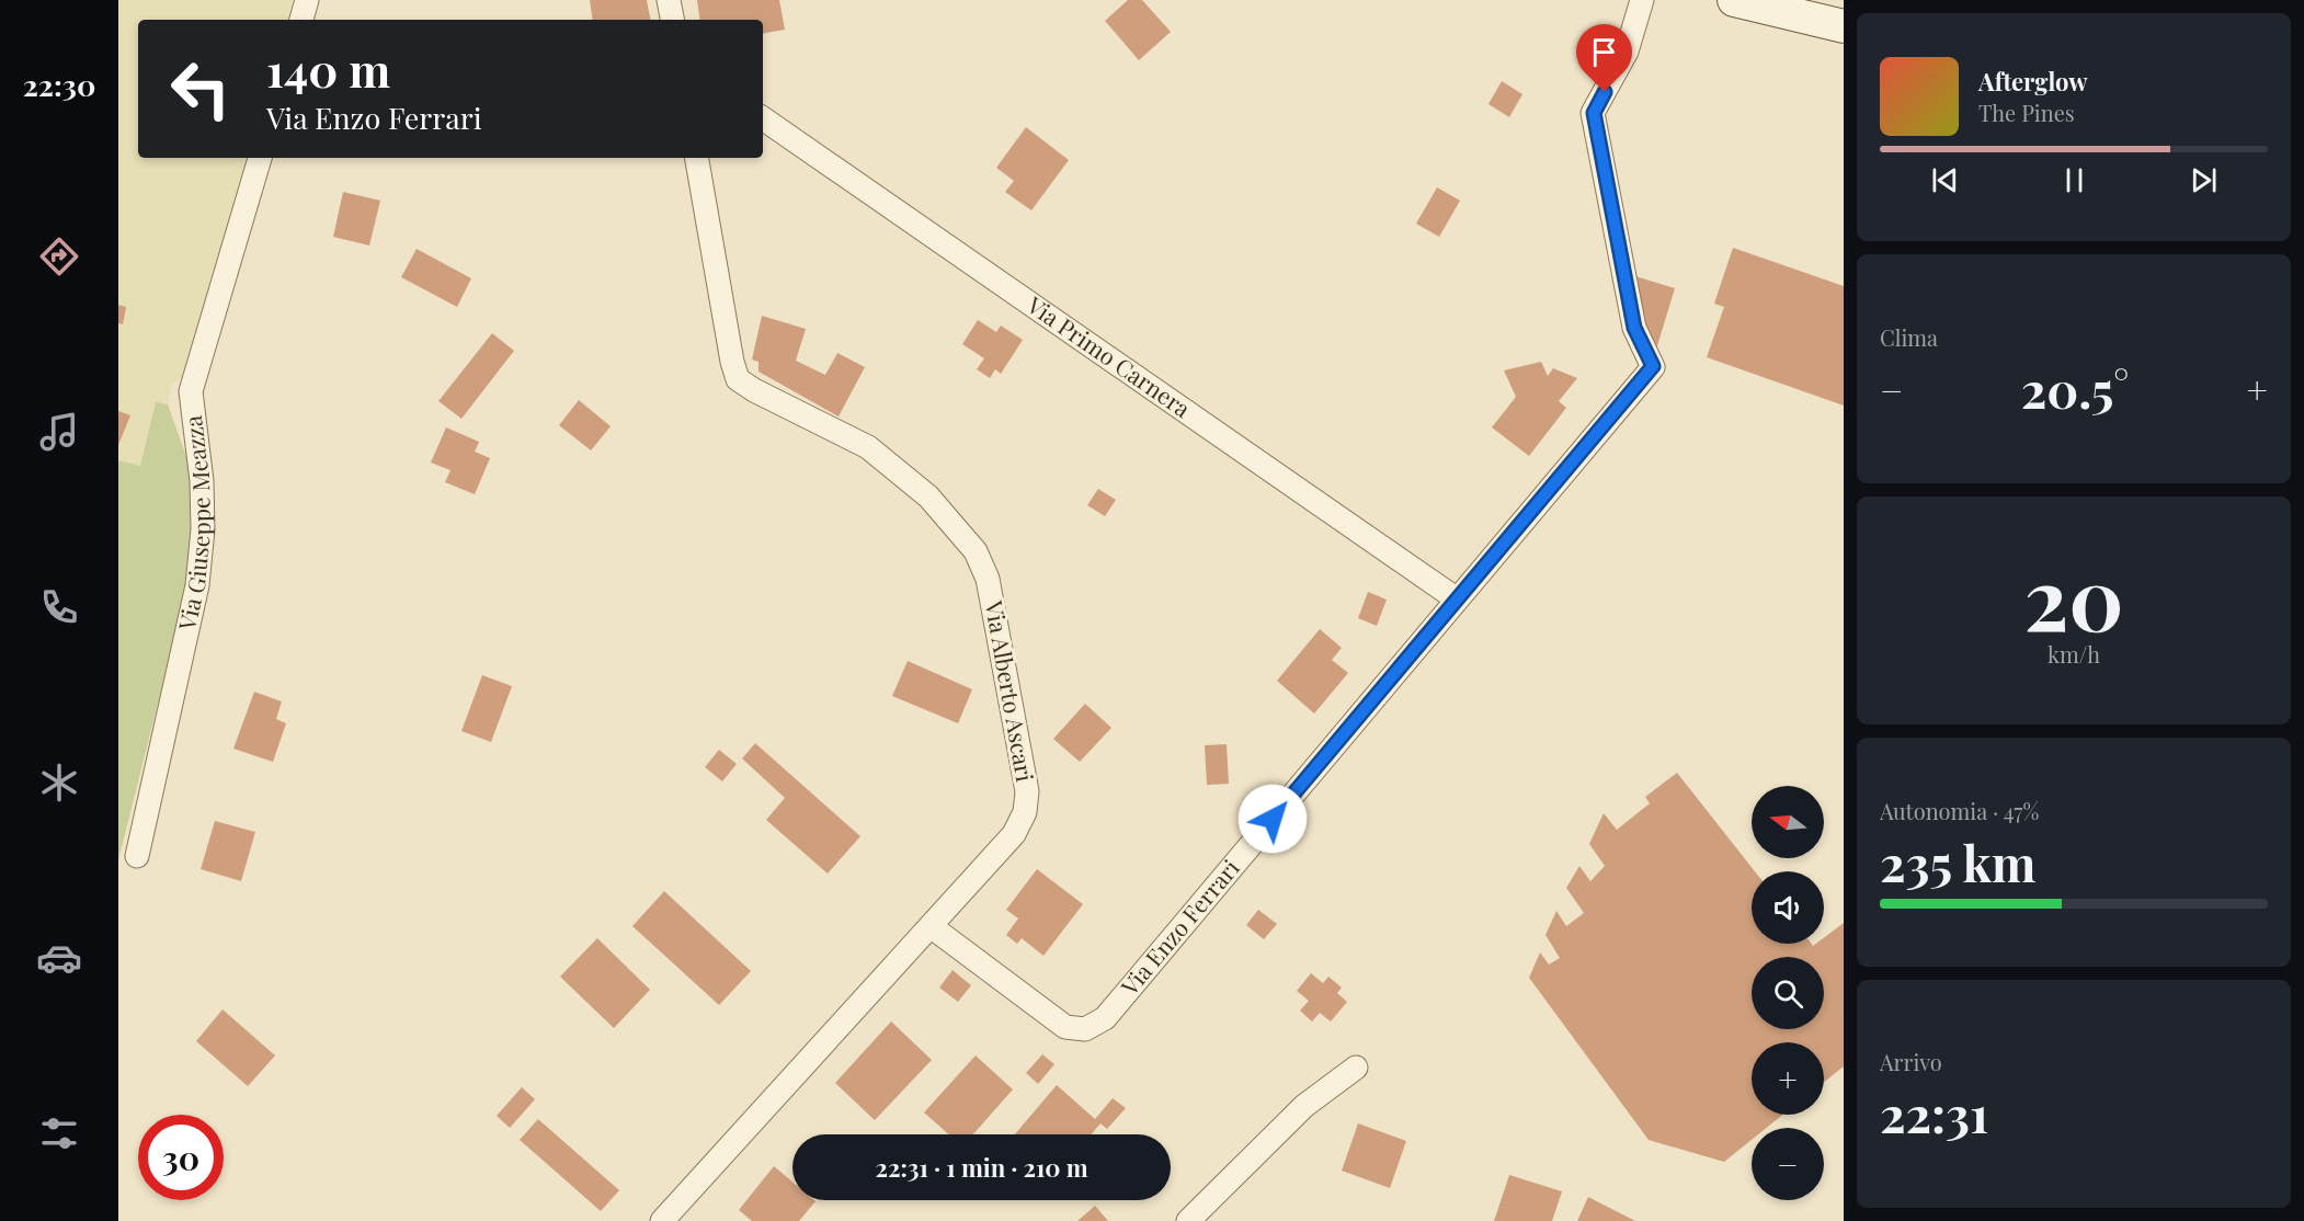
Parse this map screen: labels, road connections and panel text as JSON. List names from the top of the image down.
{
  "streets": {
    "street": [
      "Via Primo Carnera",
      "Via Giuseppe Meazza",
      "Via Alberto Ascari",
      "Via Enzo Ferrari"
    ]
  },
  "crossings": [
    ["Via Primo Carnera", "Via Enzo Ferrari"],
    ["Via Alberto Ascari", "Via Enzo Ferrari"]
  ],
  "north": "left",
  "page": {
    "tabs": "22:30",
    "turn": ["140 m", "Via Enzo Ferrari"],
    "song": ["Afterglow", "The Pines"],
    "tile": [
      "Clima",
      ["20", "km/h"],
      ["Autonomia · 47%", "235 km"],
      ["Arrivo", "22:31"]
    ],
    "heat": ["−", "20.5°", "+"],
    "map_buttons": ["+", "−"],
    "limit": "30",
    "trip": "22:31 · 1 min · 210 m"
  }
}
